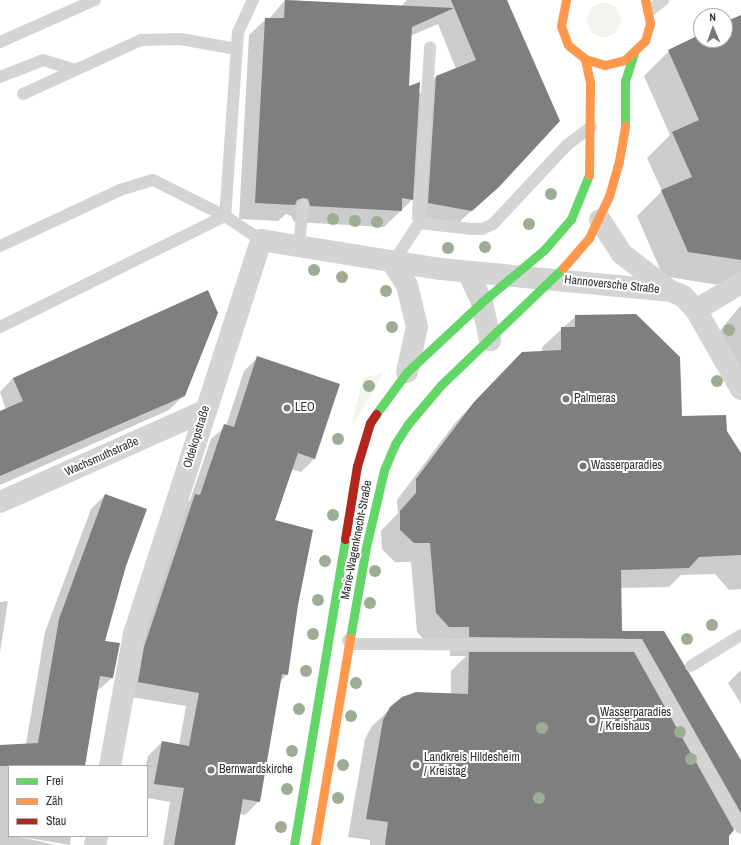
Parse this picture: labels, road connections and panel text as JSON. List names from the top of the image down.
{
  "streets": {
    "street": [
      "Hannoversche Straße",
      "Oldekopstraße",
      "Wachsmuthstraße",
      "Marie-Wagenknecht-Straße"
    ]
  },
  "crossings": [
    ["Hannoversche Straße", "Marie-Wagenknecht-Straße"],
    ["Oldekopstraße", "Wachsmuthstraße"]
  ],
  "places": [
    "Palmeras",
    "LEO",
    "Wasserparadies",
    "Wasserparadies / Kreishaus",
    "Landkreis Hildesheim / Kreistag",
    "Bernwardskirche"
  ],
  "legend": ["Frei", "Zäh", "Stau"],
  "north": "top"
}
